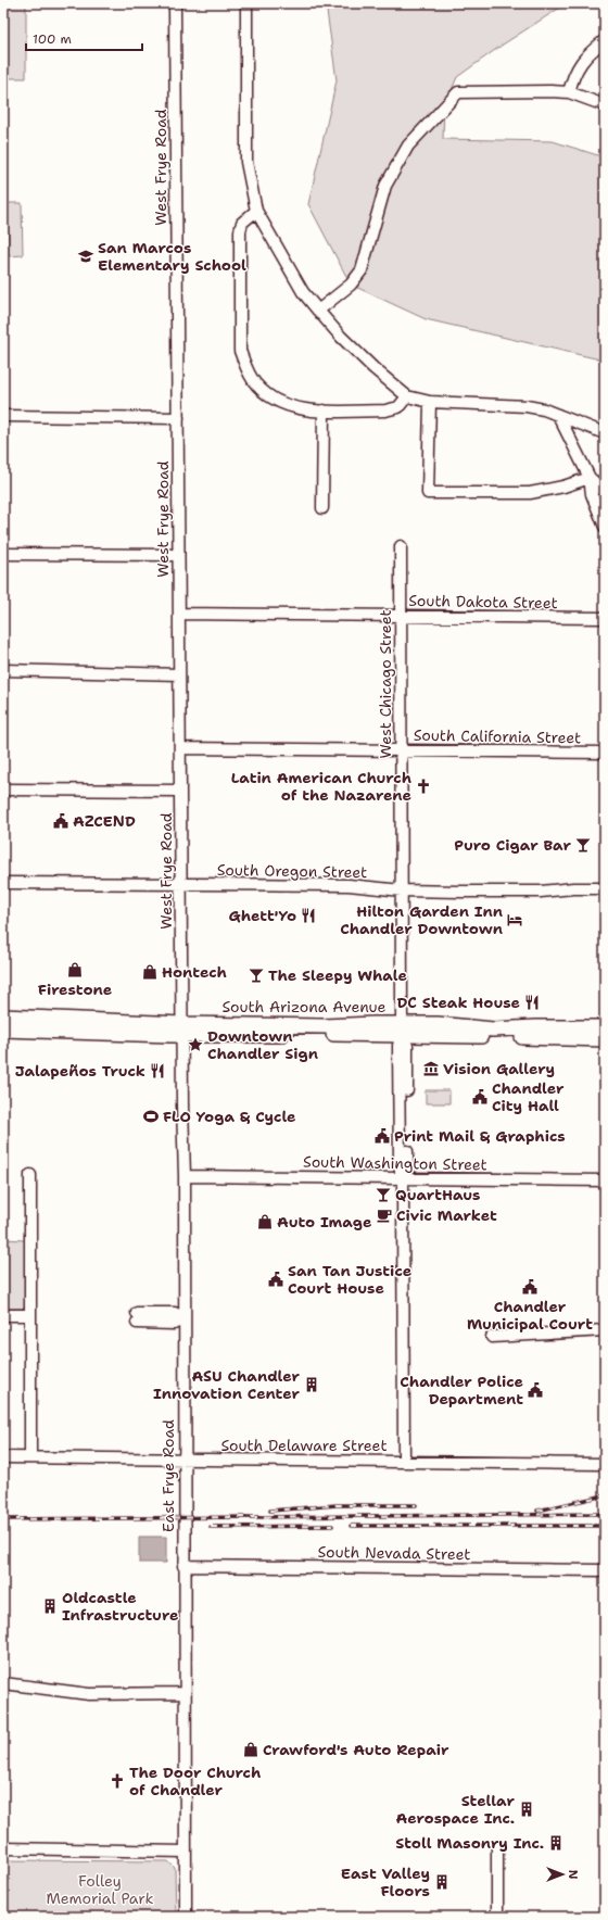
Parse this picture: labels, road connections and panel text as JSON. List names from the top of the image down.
{
  "streets": {
    "main road": ["South Arizona Avenue"],
    "street": [
      "West Frye Road",
      "South Dakota Street",
      "West Chicago Street",
      "South California Street",
      "South Oregon Street",
      "South Washington Street",
      "South Delaware Street",
      "East Frye Road",
      "South Nevada Street"
    ]
  },
  "crossings": [
    ["West Frye Road", "South Dakota Street"],
    ["West Frye Road", "South California Street"],
    ["West Frye Road", "South Oregon Street"],
    ["West Frye Road", "South Arizona Avenue"],
    ["West Frye Road", "East Frye Road"],
    ["South Dakota Street", "West Chicago Street"],
    ["West Chicago Street", "South California Street"],
    ["West Chicago Street", "South Oregon Street"],
    ["West Chicago Street", "South Arizona Avenue"],
    ["West Chicago Street", "South Washington Street"],
    ["West Chicago Street", "South Delaware Street"],
    ["South Arizona Avenue", "East Frye Road"],
    ["South Washington Street", "East Frye Road"],
    ["South Delaware Street", "East Frye Road"],
    ["East Frye Road", "South Nevada Street"]
  ],
  "parks": ["Folley Memorial Park"],
  "places": {
    "school or university": ["San Marcos Elementary School"],
    "church": ["Latin American Church of the Nazarene", "The Door Church of Chandler"],
    "public building": [
      "AZCEND",
      "Chandler City Hall",
      "Print Mail & Graphics",
      "San Tan Justice Court House",
      "Chandler Municipal Court",
      "Chandler Police Department"
    ],
    "bar": ["Puro Cigar Bar", "The Sleepy Whale", "QuartHaus"],
    "restaurant": ["Ghett'Yo", "DC Steak House", "Jalapeños Truck"],
    "hotel": ["Hilton Garden Inn Chandler Downtown"],
    "shop": [
      "Firestone",
      "Hontech",
      "Auto Image",
      "Crawford's Auto Repair"
    ],
    "place": ["Downtown Chandler Sign"],
    "museum": ["Vision Gallery"],
    "sports": ["FLO Yoga & Cycle"],
    "cafe": ["Civic Market"],
    "building": [
      "ASU Chandler Innovation Center",
      "Oldcastle Infrastructure",
      "Stellar Aerospace Inc.",
      "Stoll Masonry Inc.",
      "East Valley Floors"
    ]
  },
  "scale_bar": "100 m",
  "north": "right"
}
